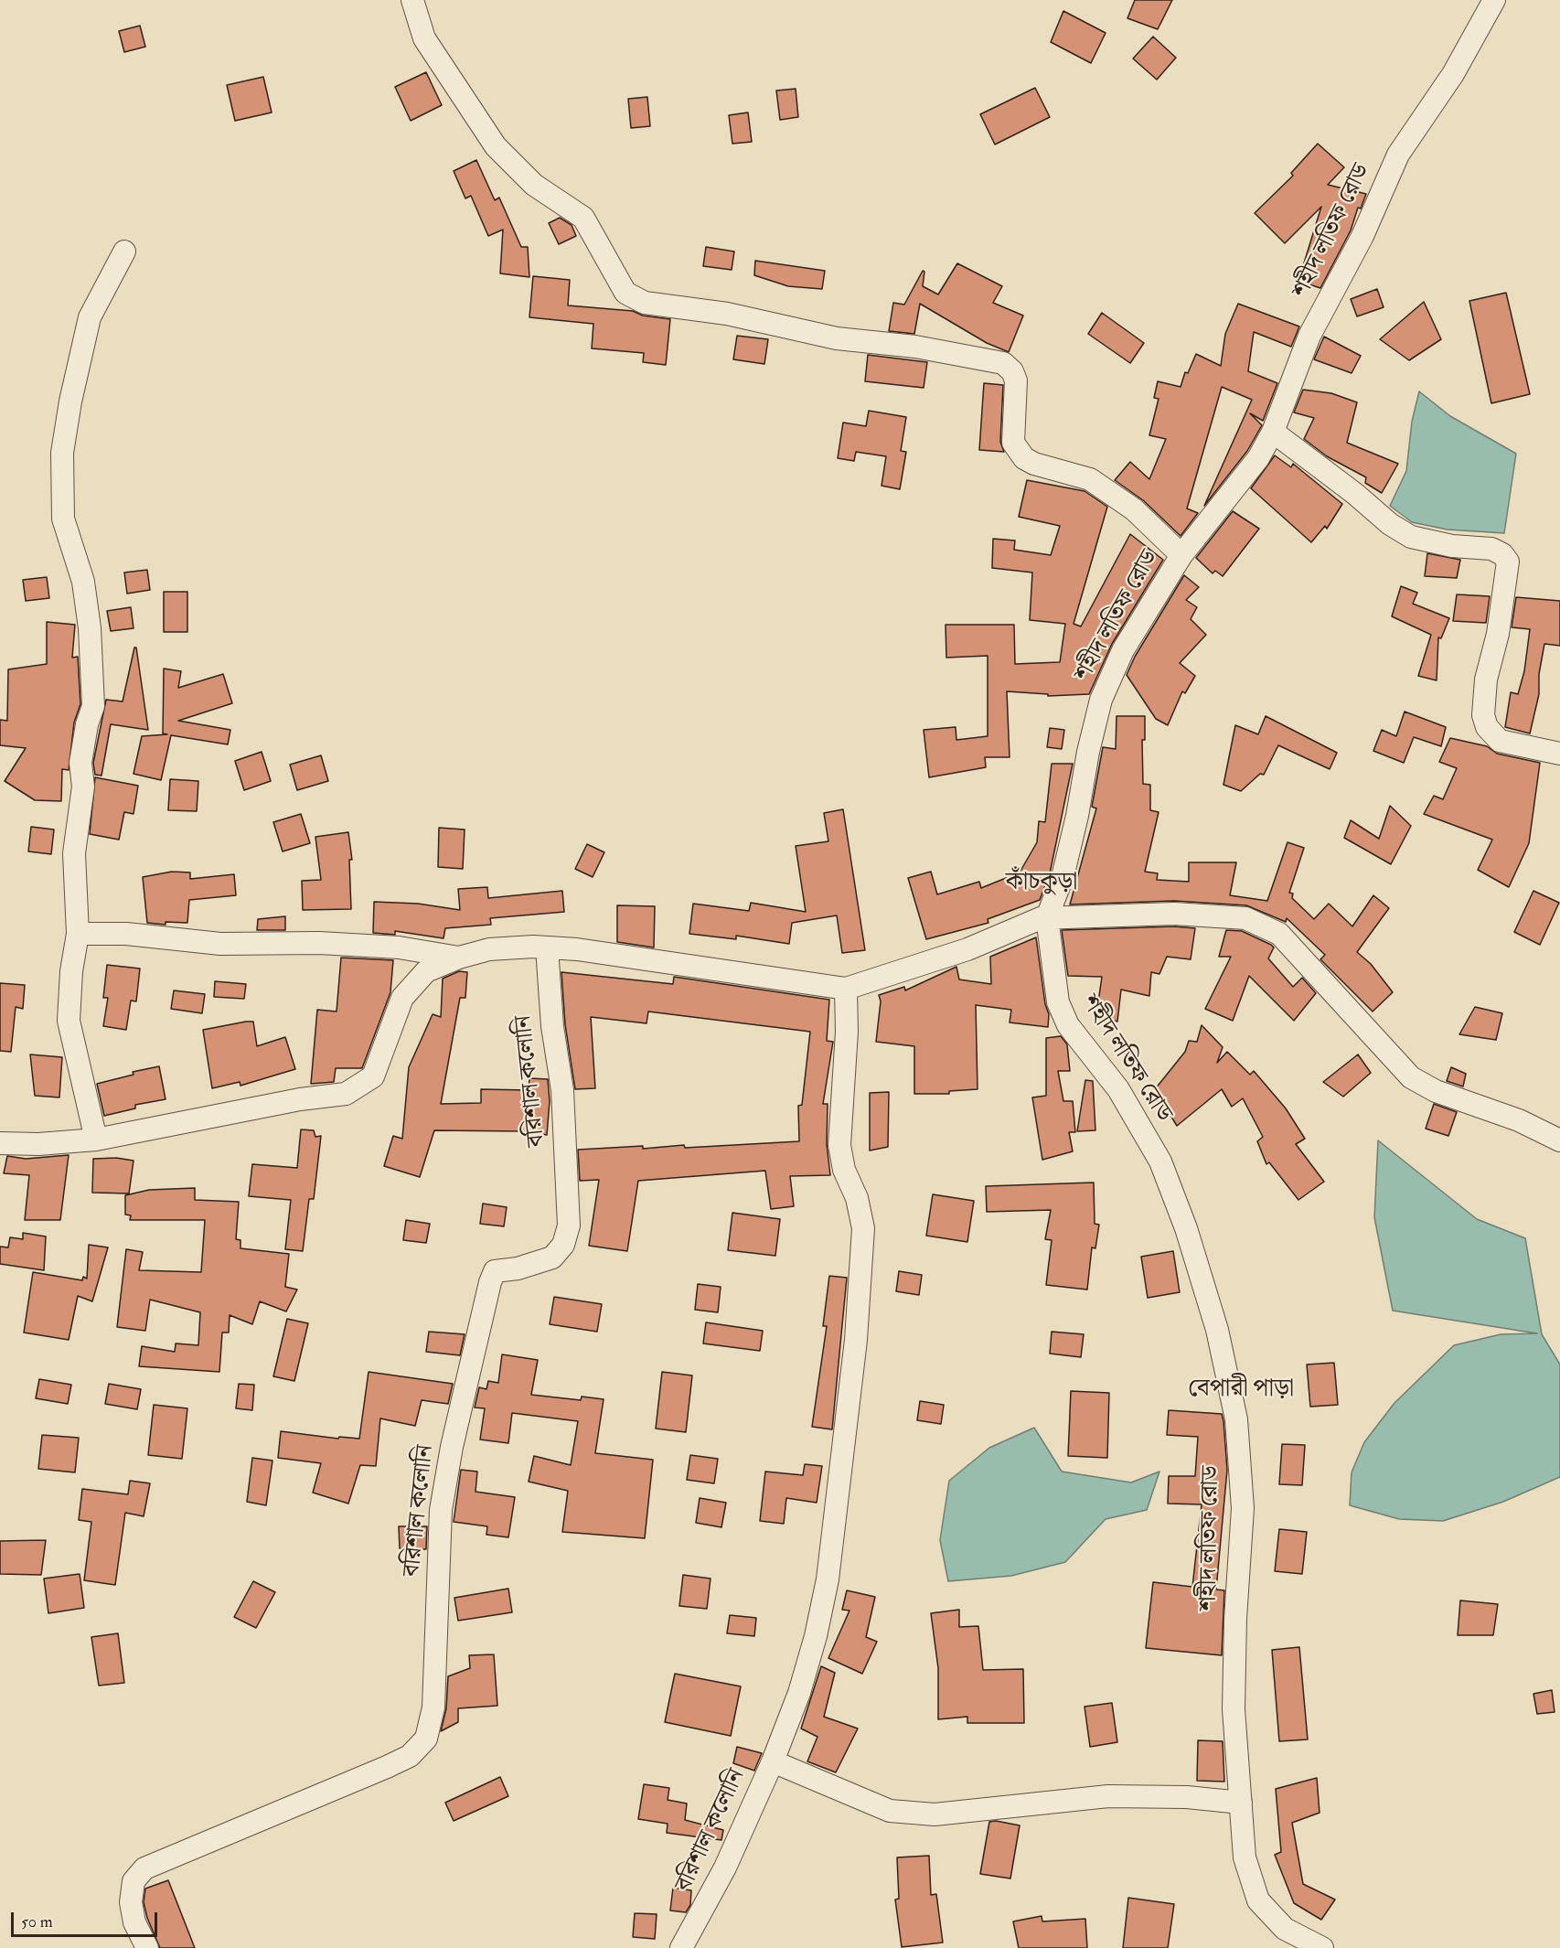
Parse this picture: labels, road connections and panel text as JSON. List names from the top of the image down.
{
  "streets": {
    "street": ["শহীদ লতিফ রোড", "বরিশাল কলোনি"]
  },
  "districts": ["কাঁচকুড়া", "বেপারী পাড়া"],
  "scale_bar": "50 m"
}
